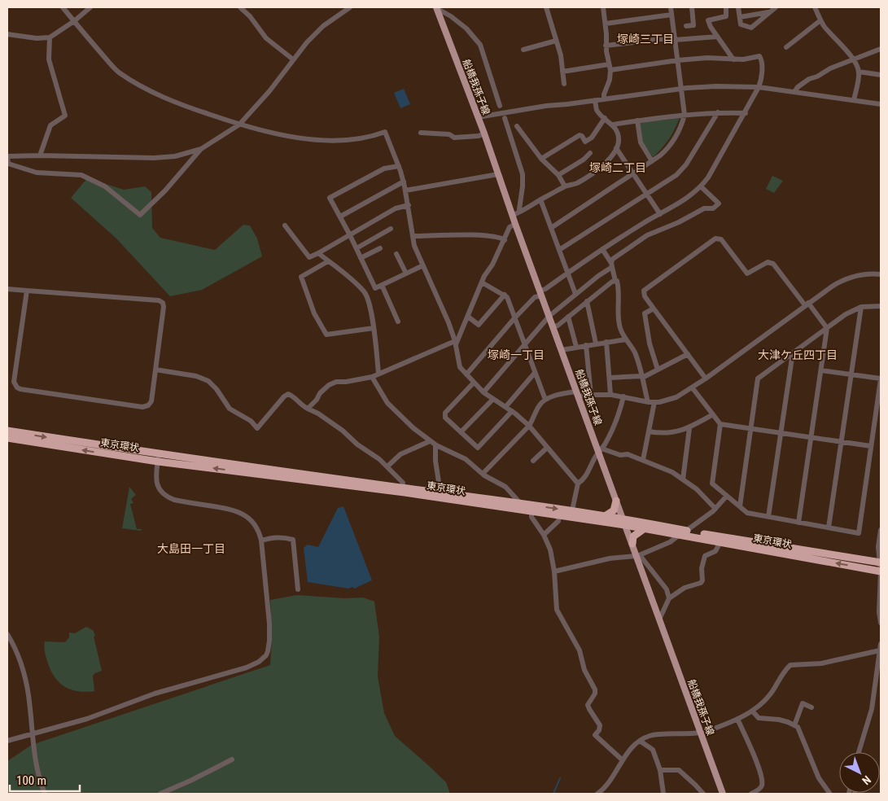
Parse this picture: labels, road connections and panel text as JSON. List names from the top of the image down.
{
  "streets": {
    "highway": ["東京環状"],
    "main road": ["船橋我孫子線"]
  },
  "crossings": [
    ["船橋我孫子線", "東京環状"]
  ],
  "districts": [
    "塚崎三丁目",
    "塚崎二丁目",
    "塚崎一丁目",
    "大津ケ丘四丁目",
    "大島田一丁目"
  ],
  "scale_bar": "100 m",
  "north": "bottom right"
}
